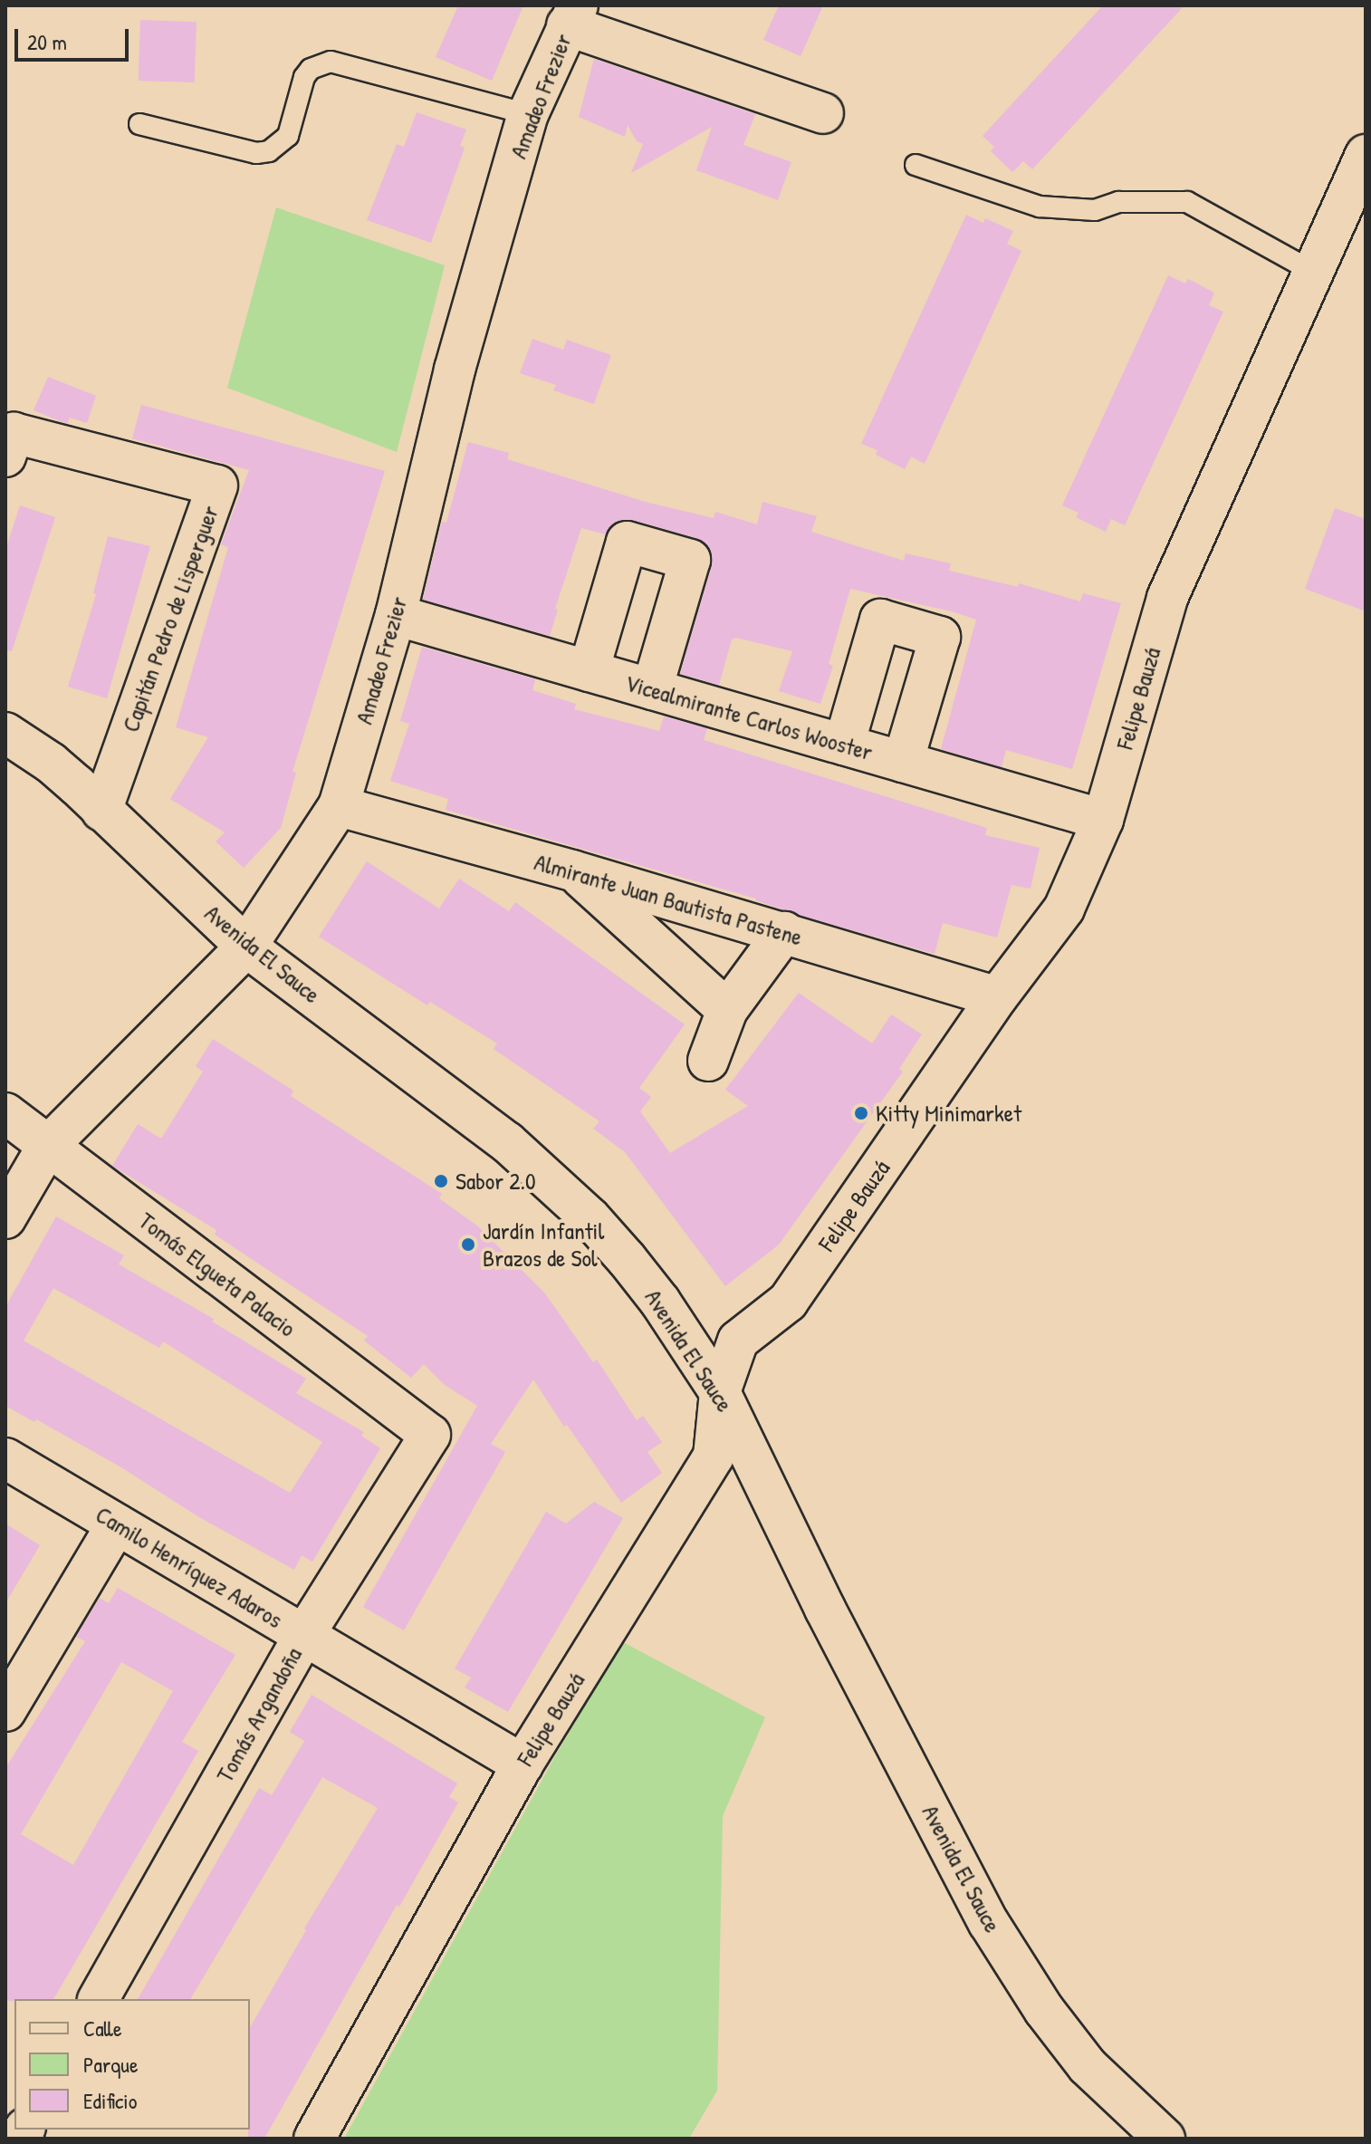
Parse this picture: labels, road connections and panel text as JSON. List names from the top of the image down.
{
  "streets": {
    "street": [
      "Amadeo Frezier",
      "Capitán Pedro de Lisperguer",
      "Felipe Bauzá",
      "Vicealmirante Carlos Wooster",
      "Almirante Juan Bautista Pastene",
      "Avenida El Sauce",
      "Tomás Elgueta Palacio",
      "Camilo Henríquez Adaros",
      "Tomás Argandoña"
    ]
  },
  "crossings": [
    ["Amadeo Frezier", "Vicealmirante Carlos Wooster"],
    ["Amadeo Frezier", "Almirante Juan Bautista Pastene"],
    ["Amadeo Frezier", "Avenida El Sauce"],
    ["Amadeo Frezier", "Tomás Elgueta Palacio"],
    ["Capitán Pedro de Lisperguer", "Avenida El Sauce"],
    ["Felipe Bauzá", "Vicealmirante Carlos Wooster"],
    ["Felipe Bauzá", "Almirante Juan Bautista Pastene"],
    ["Felipe Bauzá", "Avenida El Sauce"],
    ["Felipe Bauzá", "Camilo Henríquez Adaros"],
    ["Tomás Elgueta Palacio", "Tomás Argandoña"],
    ["Camilo Henríquez Adaros", "Tomás Argandoña"]
  ],
  "places": ["Kitty Minimarket", "Sabor 2.0", "Jardín Infantil Brazos de Sol"],
  "legend": ["Calle", "Parque", "Edificio"],
  "scale_bar": "20 m"
}
